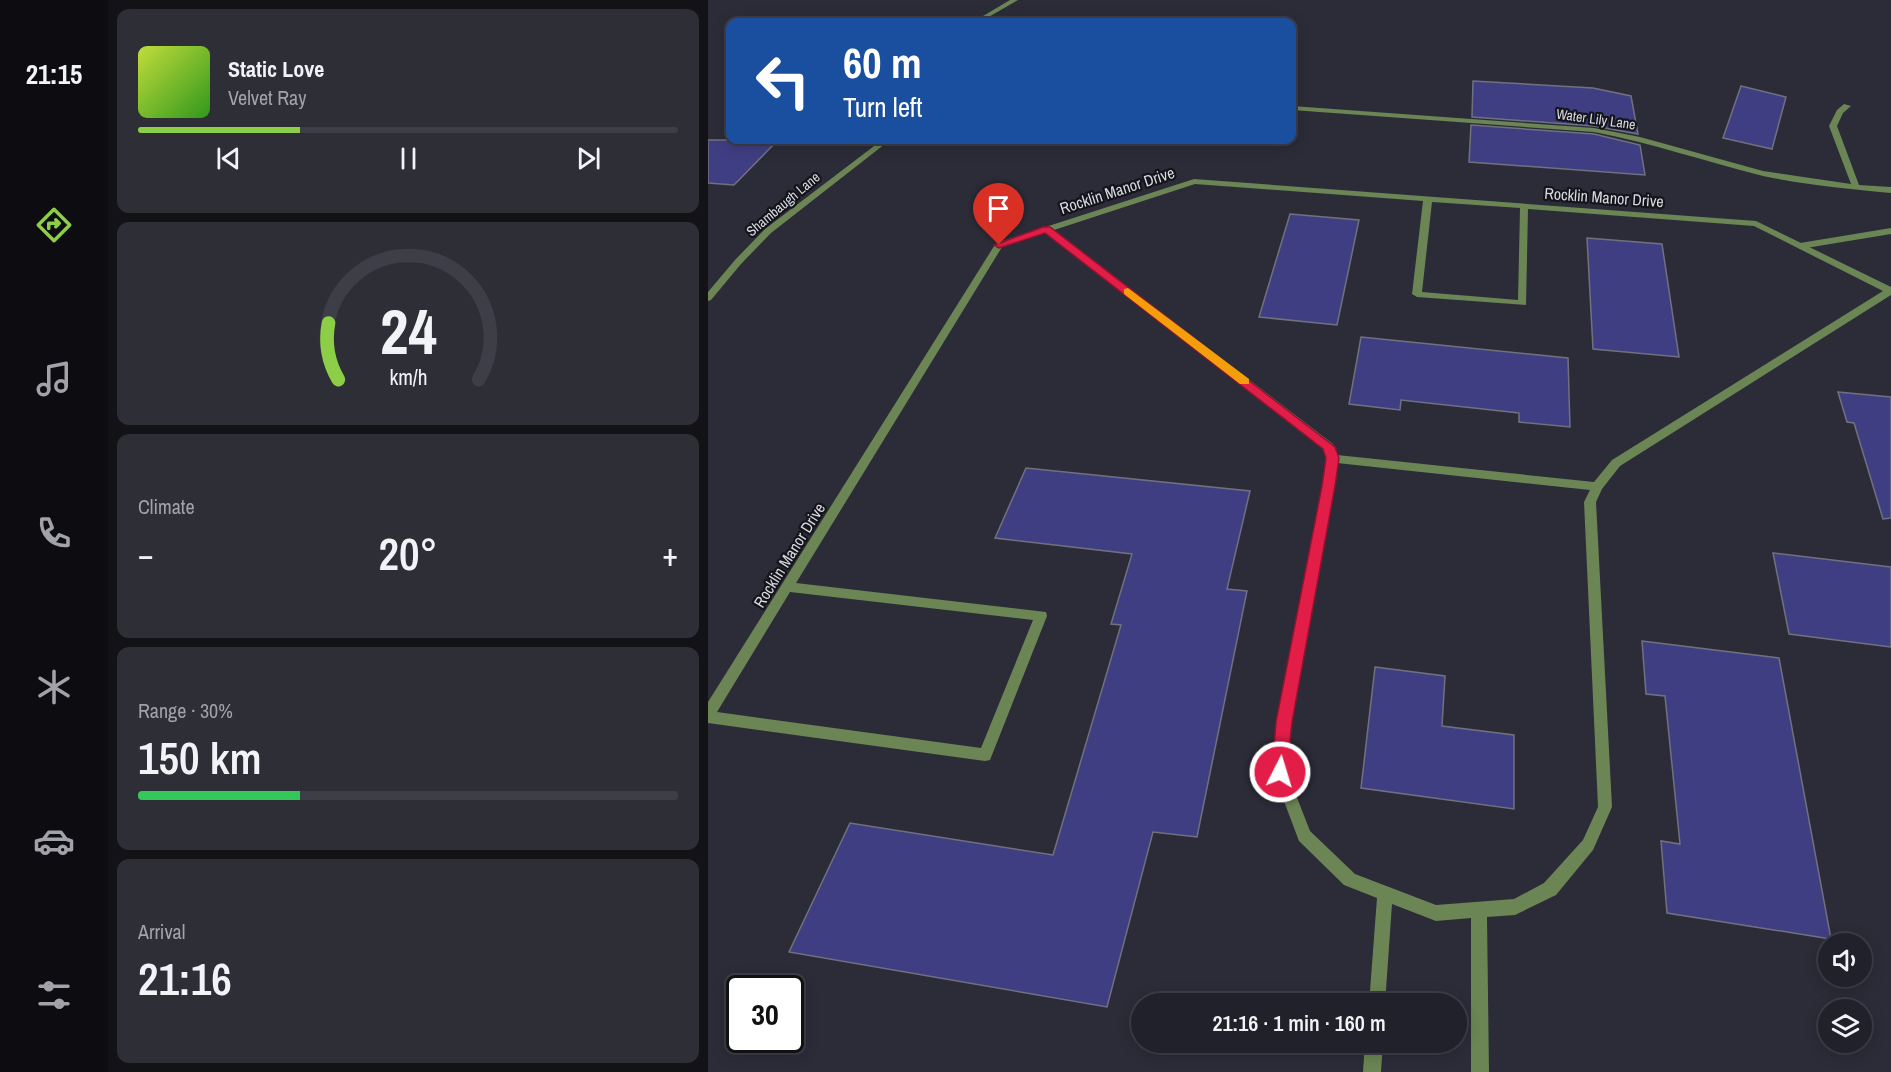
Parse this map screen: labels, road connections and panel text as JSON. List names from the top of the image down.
{
  "streets": {
    "street": ["Water Lily Lane", "Rocklin Manor Drive", "Shambaugh Lane"]
  },
  "page": {
    "tabs": "21:15",
    "turn": ["60 m", "Turn left"],
    "song": ["Static Love", "Velvet Ray"],
    "tile": [
      "Climate",
      ["Range · 30%", "150 km"],
      ["Arrival", "21:16"]
    ],
    "heat": ["−", "20°", "+"],
    "limit": "30",
    "trip": "21:16 · 1 min · 160 m",
    "gauge": ["24", "km/h"]
  }
}
